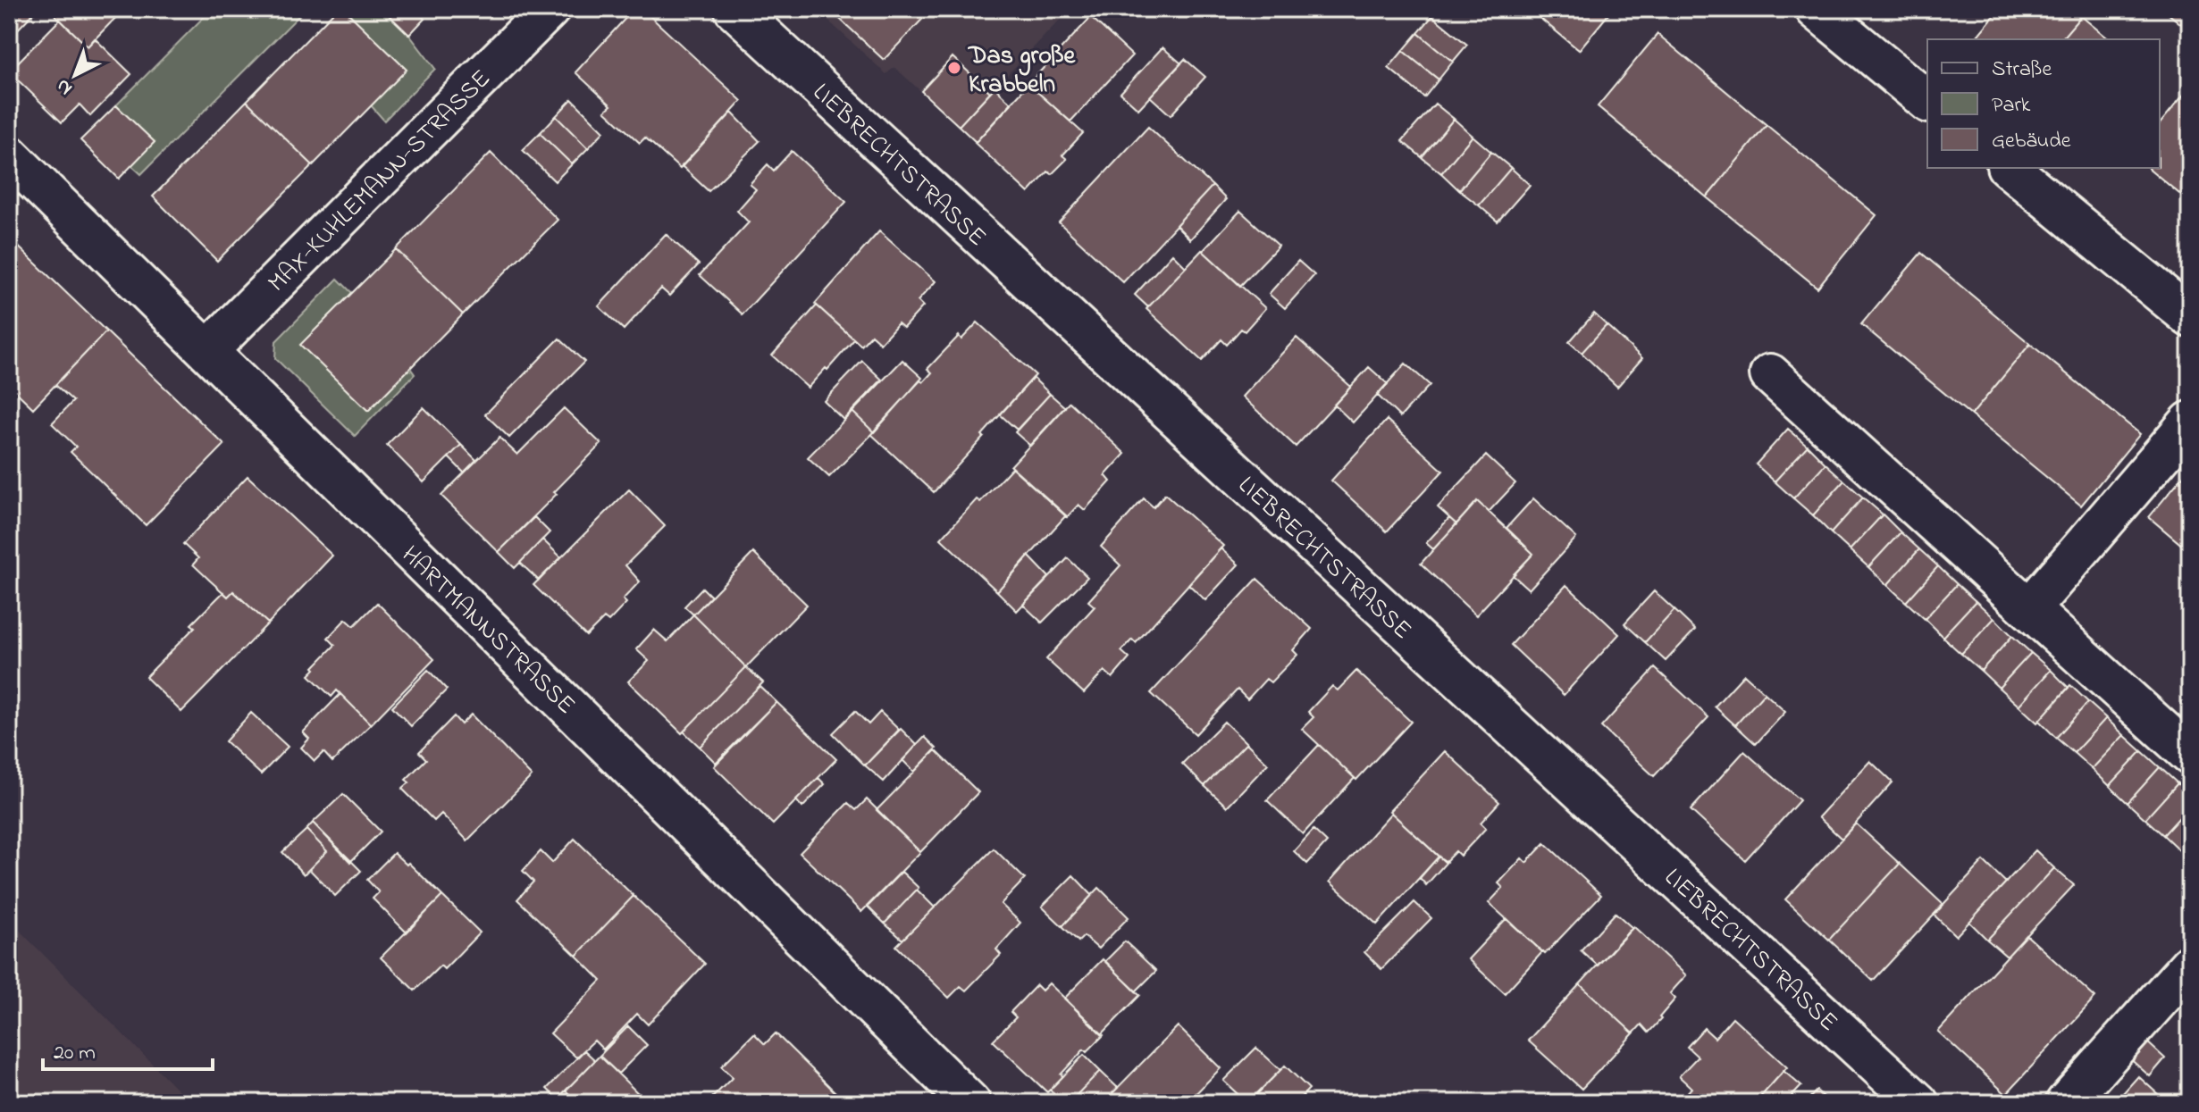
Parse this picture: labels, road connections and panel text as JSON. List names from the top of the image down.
{
  "streets": {
    "street": ["LIEBRECHTSTRASSE", "MAX-KUHLEMANN-STRASSE", "HARTMANNSTRASSE"]
  },
  "crossings": [
    ["MAX-KUHLEMANN-STRASSE", "HARTMANNSTRASSE"]
  ],
  "places": ["Das große Krabbeln"],
  "legend": ["Straße", "Park", "Gebäude"],
  "scale_bar": "20 m",
  "north": "bottom left"
}
